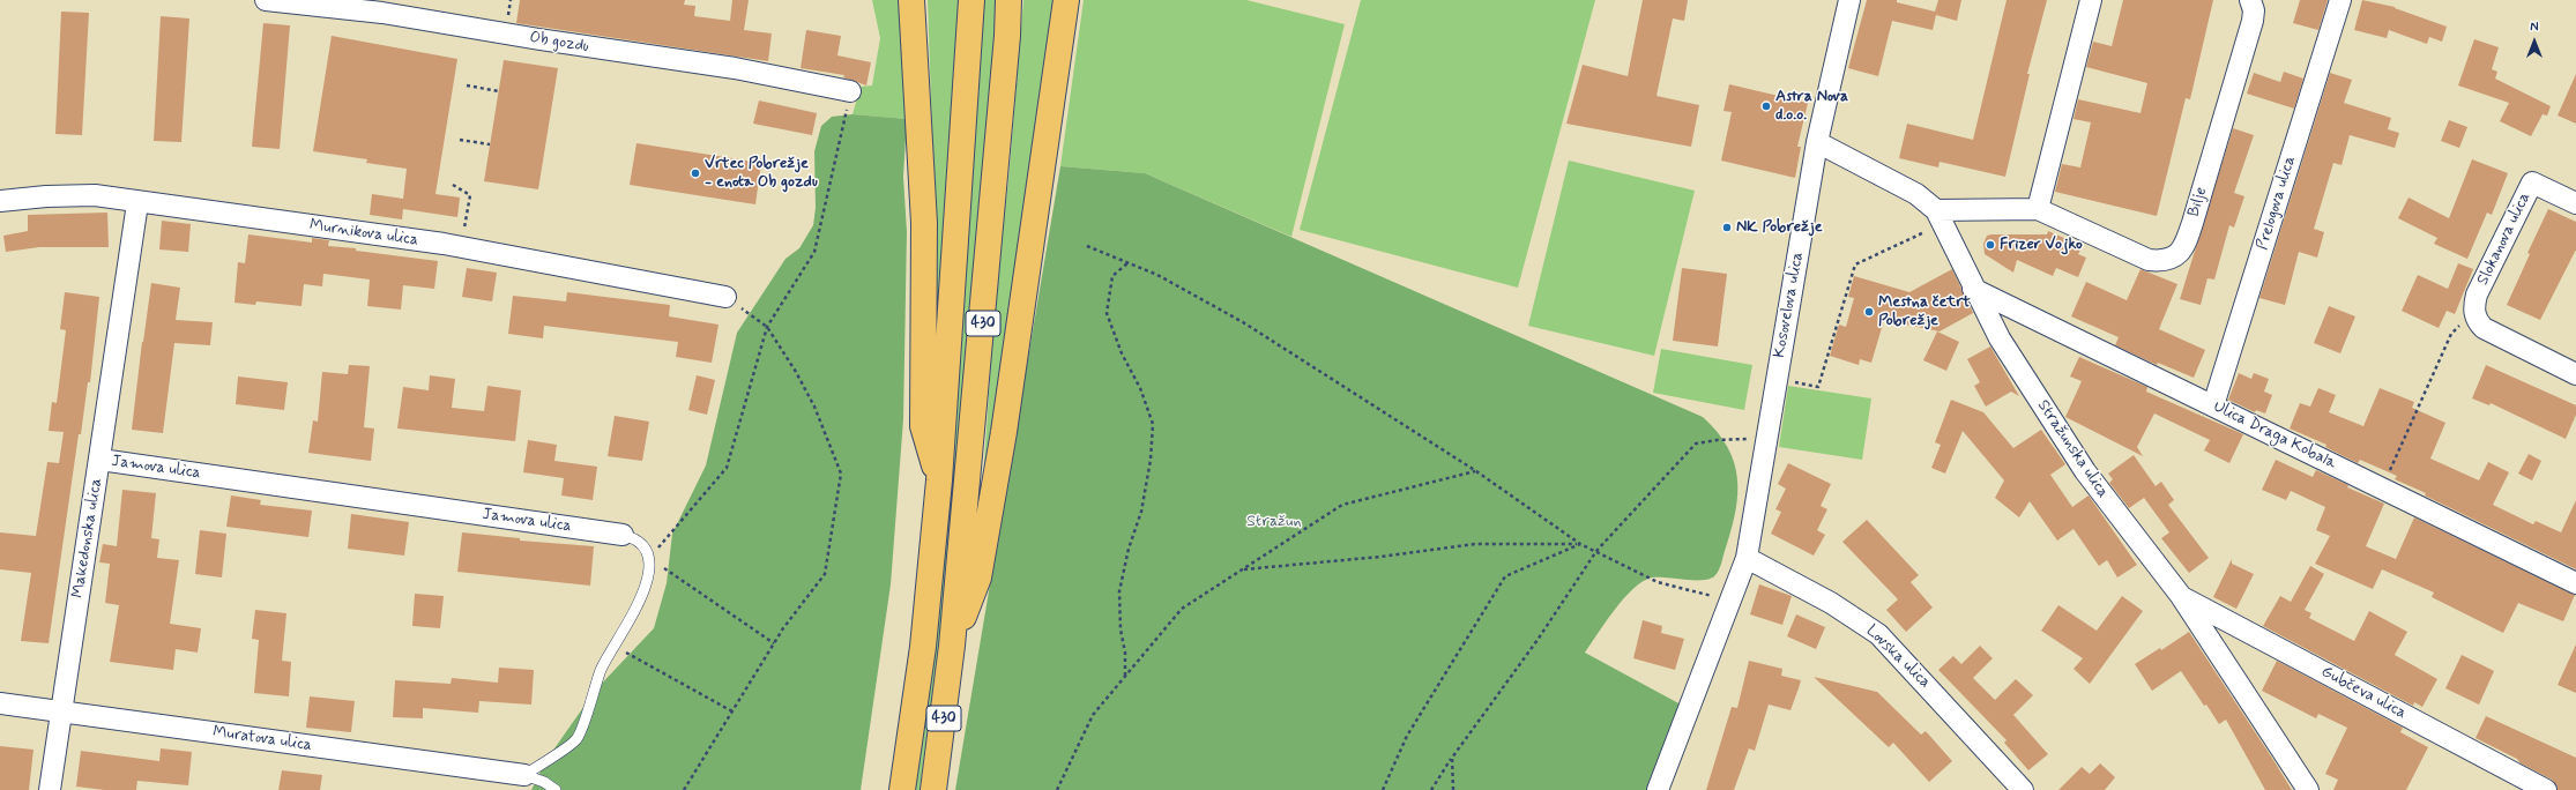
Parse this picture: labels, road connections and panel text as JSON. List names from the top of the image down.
{
  "streets": {
    "highway": ["430"],
    "street": [
      "Ob gozdu",
      "Bilje",
      "Prelogova ulica",
      "Murnikova ulica",
      "Slokanova ulica",
      "Kosovelova ulica",
      "Ulica Draga Kobala",
      "Stražunska ulica",
      "Jamova ulica",
      "Makedonska ulica",
      "Lovska ulica",
      "Gubčeva ulica",
      "Muratova ulica"
    ]
  },
  "crossings": [
    ["Bilje", "Stražunska ulica"],
    ["Prelogova ulica", "Ulica Draga Kobala"],
    ["Murnikova ulica", "Makedonska ulica"],
    ["Kosovelova ulica", "Stražunska ulica"],
    ["Kosovelova ulica", "Lovska ulica"],
    ["Ulica Draga Kobala", "Stražunska ulica"],
    ["Stražunska ulica", "Gubčeva ulica"],
    ["Jamova ulica", "Makedonska ulica"],
    ["Makedonska ulica", "Muratova ulica"]
  ],
  "parks": ["Stražun"],
  "places": [
    "Astra Nova d.o.o.",
    "Vrtec Pobrežje - enota Ob gozdu",
    "NK Pobrežje",
    "Frizer Vojko",
    "Mestna četrt Pobrežje"
  ],
  "north": "top"
}
